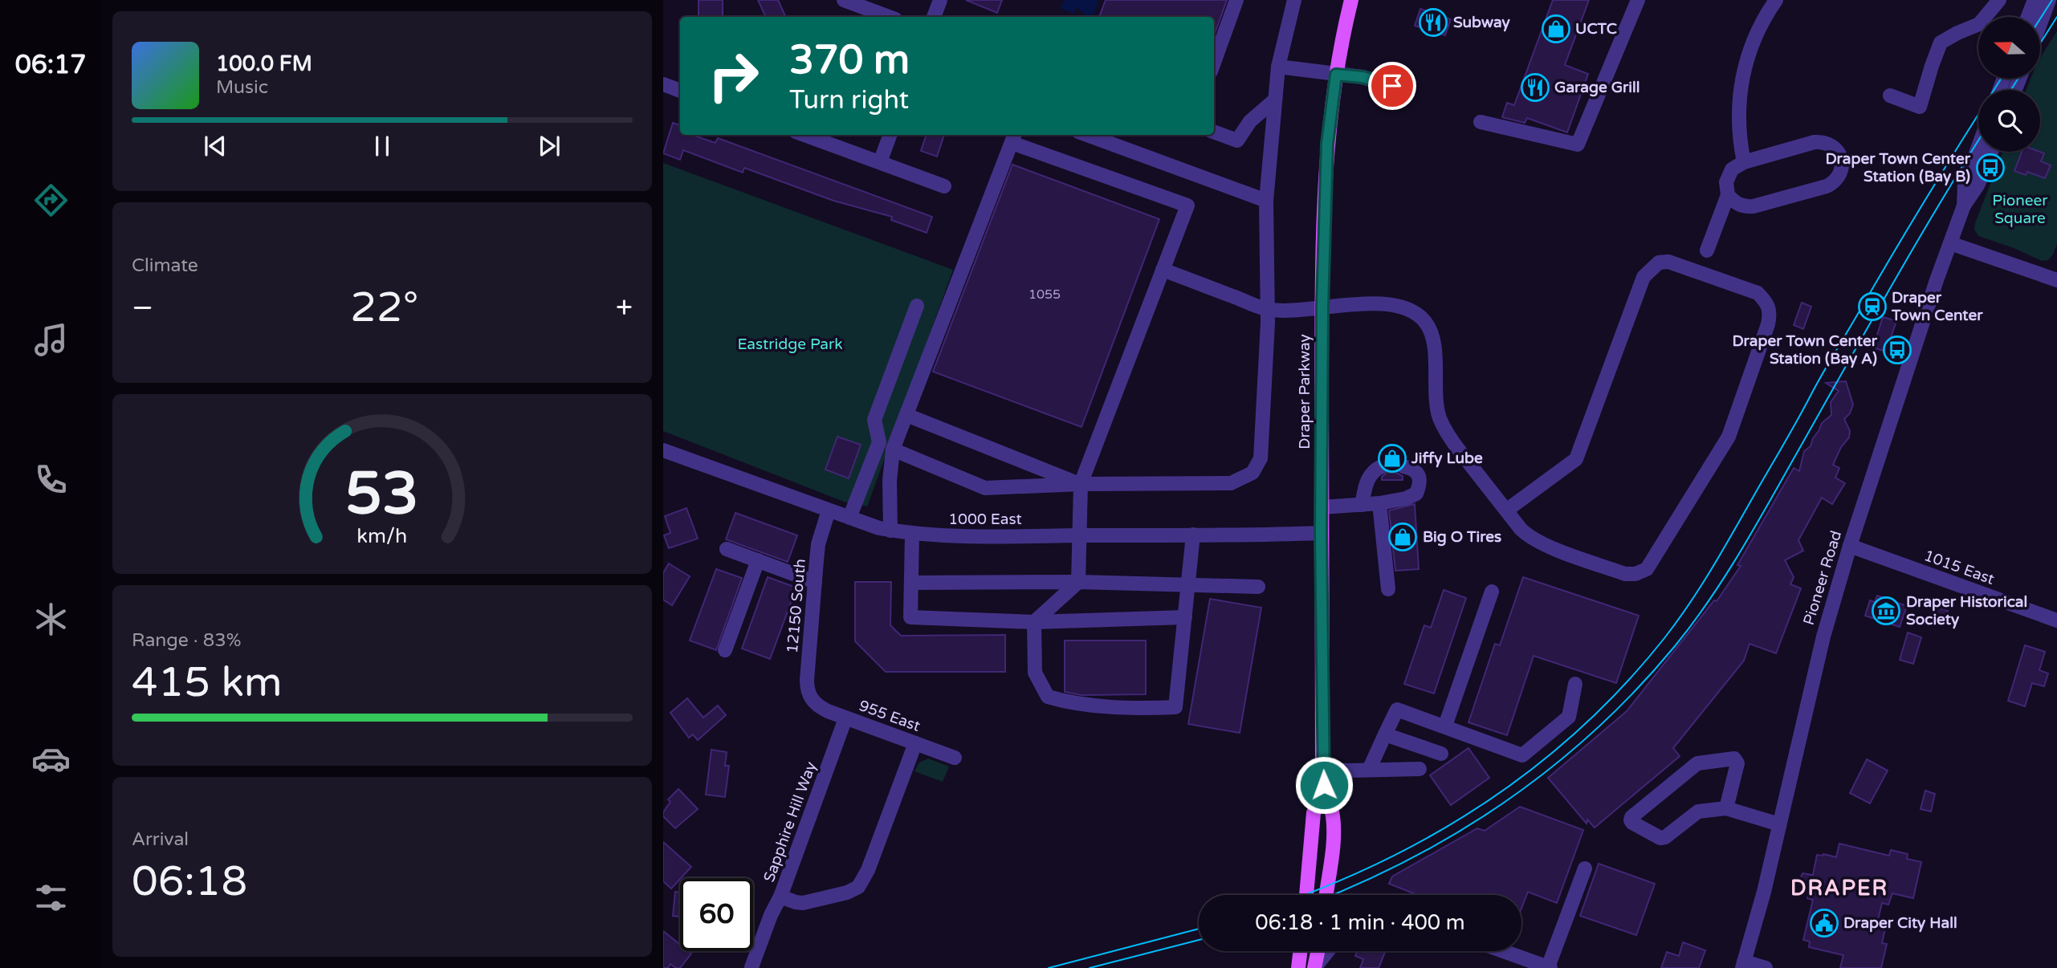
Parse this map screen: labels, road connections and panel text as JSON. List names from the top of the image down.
{
  "streets": {
    "main road": ["Draper Parkway"],
    "street": [
      "1000 East",
      "1015 East",
      "Pioneer Road",
      "12150 South",
      "955 East",
      "Sapphire Hill Way"
    ]
  },
  "crossings": [
    ["Draper Parkway", "1000 East"],
    ["1000 East", "12150 South"],
    ["1015 East", "Pioneer Road"],
    ["12150 South", "955 East"],
    ["955 East", "Sapphire Hill Way"]
  ],
  "districts": ["DRAPER"],
  "parks": ["Pioneer Square", "Eastridge Park"],
  "places": {
    "restaurant": ["Subway", "Garage Grill"],
    "shop": ["UCTC", "Jiffy Lube", "Big O Tires"],
    "bus stop": ["Draper Town Center Station (Bay B)", "Draper Town Center Station (Bay A)"],
    "station": ["Draper Town Center"],
    "museum": ["Draper Historical Society"],
    "public building": ["Draper City Hall"]
  },
  "house_numbers": ["1055"],
  "north": "left",
  "page": {
    "tabs": "06:17",
    "turn": ["370 m", "Turn right"],
    "song": ["100.0 FM", "Music"],
    "tile": [
      "Climate",
      ["Range · 83%", "415 km"],
      ["Arrival", "06:18"]
    ],
    "heat": ["−", "22°", "+"],
    "limit": "60",
    "trip": "06:18 · 1 min · 400 m",
    "gauge": ["53", "km/h"]
  }
}
